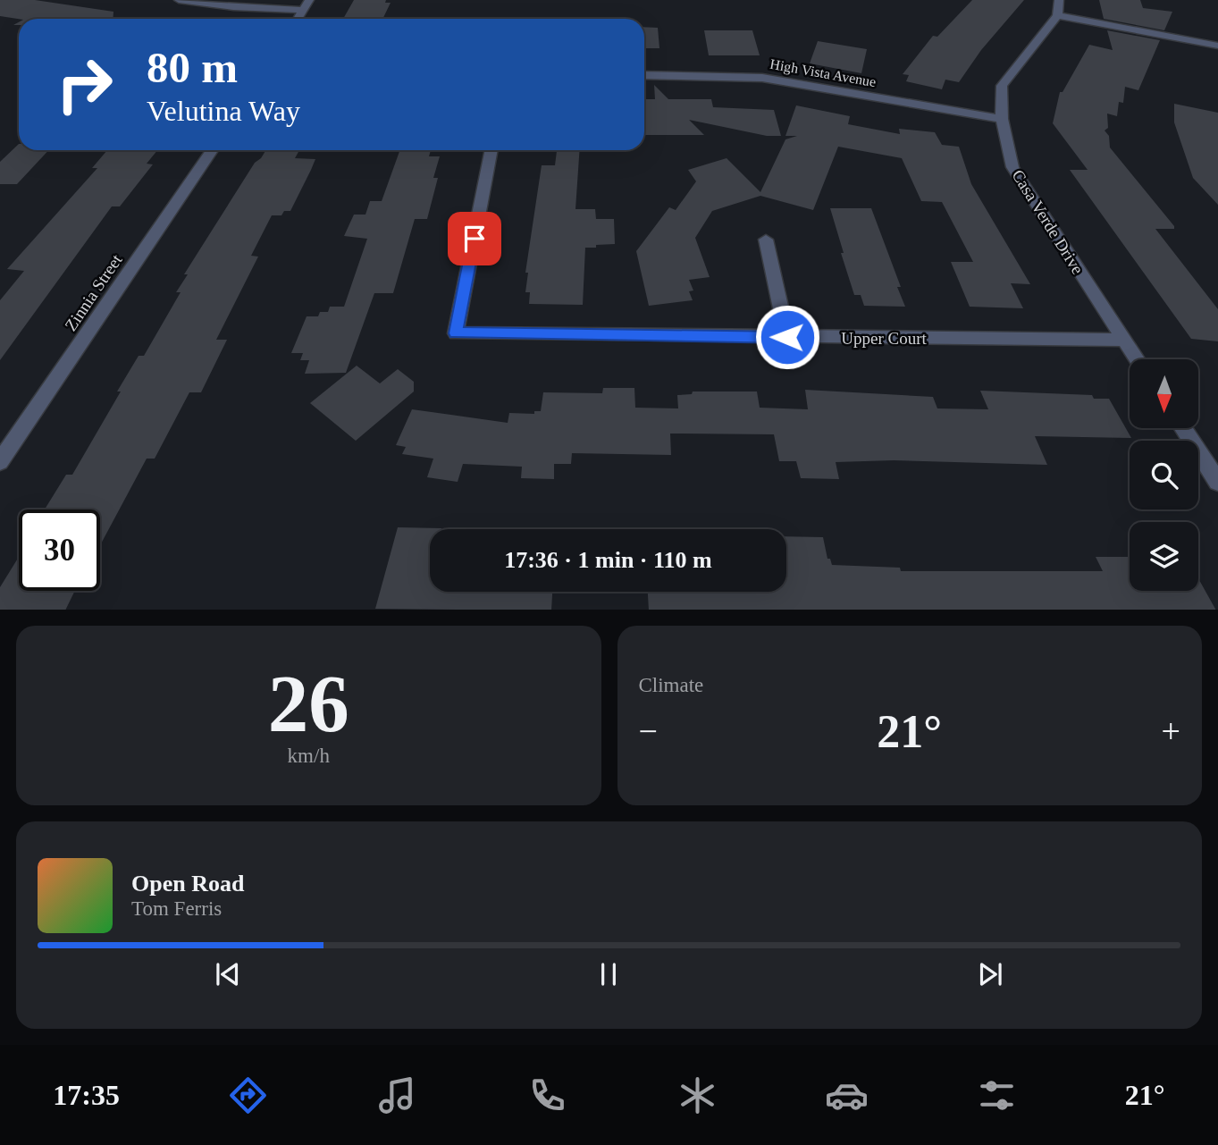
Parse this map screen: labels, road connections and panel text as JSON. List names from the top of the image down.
{
  "streets": {
    "street": [
      "High Vista Avenue",
      "Casa Verde Drive",
      "Zinnia Street",
      "Upper Court"
    ]
  },
  "crossings": [
    ["High Vista Avenue", "Casa Verde Drive"],
    ["Casa Verde Drive", "Upper Court"]
  ],
  "north": "bottom",
  "page": {
    "turn": ["80 m", "Velutina Way"],
    "limit": "30",
    "trip": "17:36 · 1 min · 110 m",
    "tile": [
      ["26", "km/h"],
      "Climate"
    ],
    "heat": ["−", "21°", "+"],
    "song": ["Open Road", "Tom Ferris"],
    "tabs": ["17:35", "21°"]
  }
}
